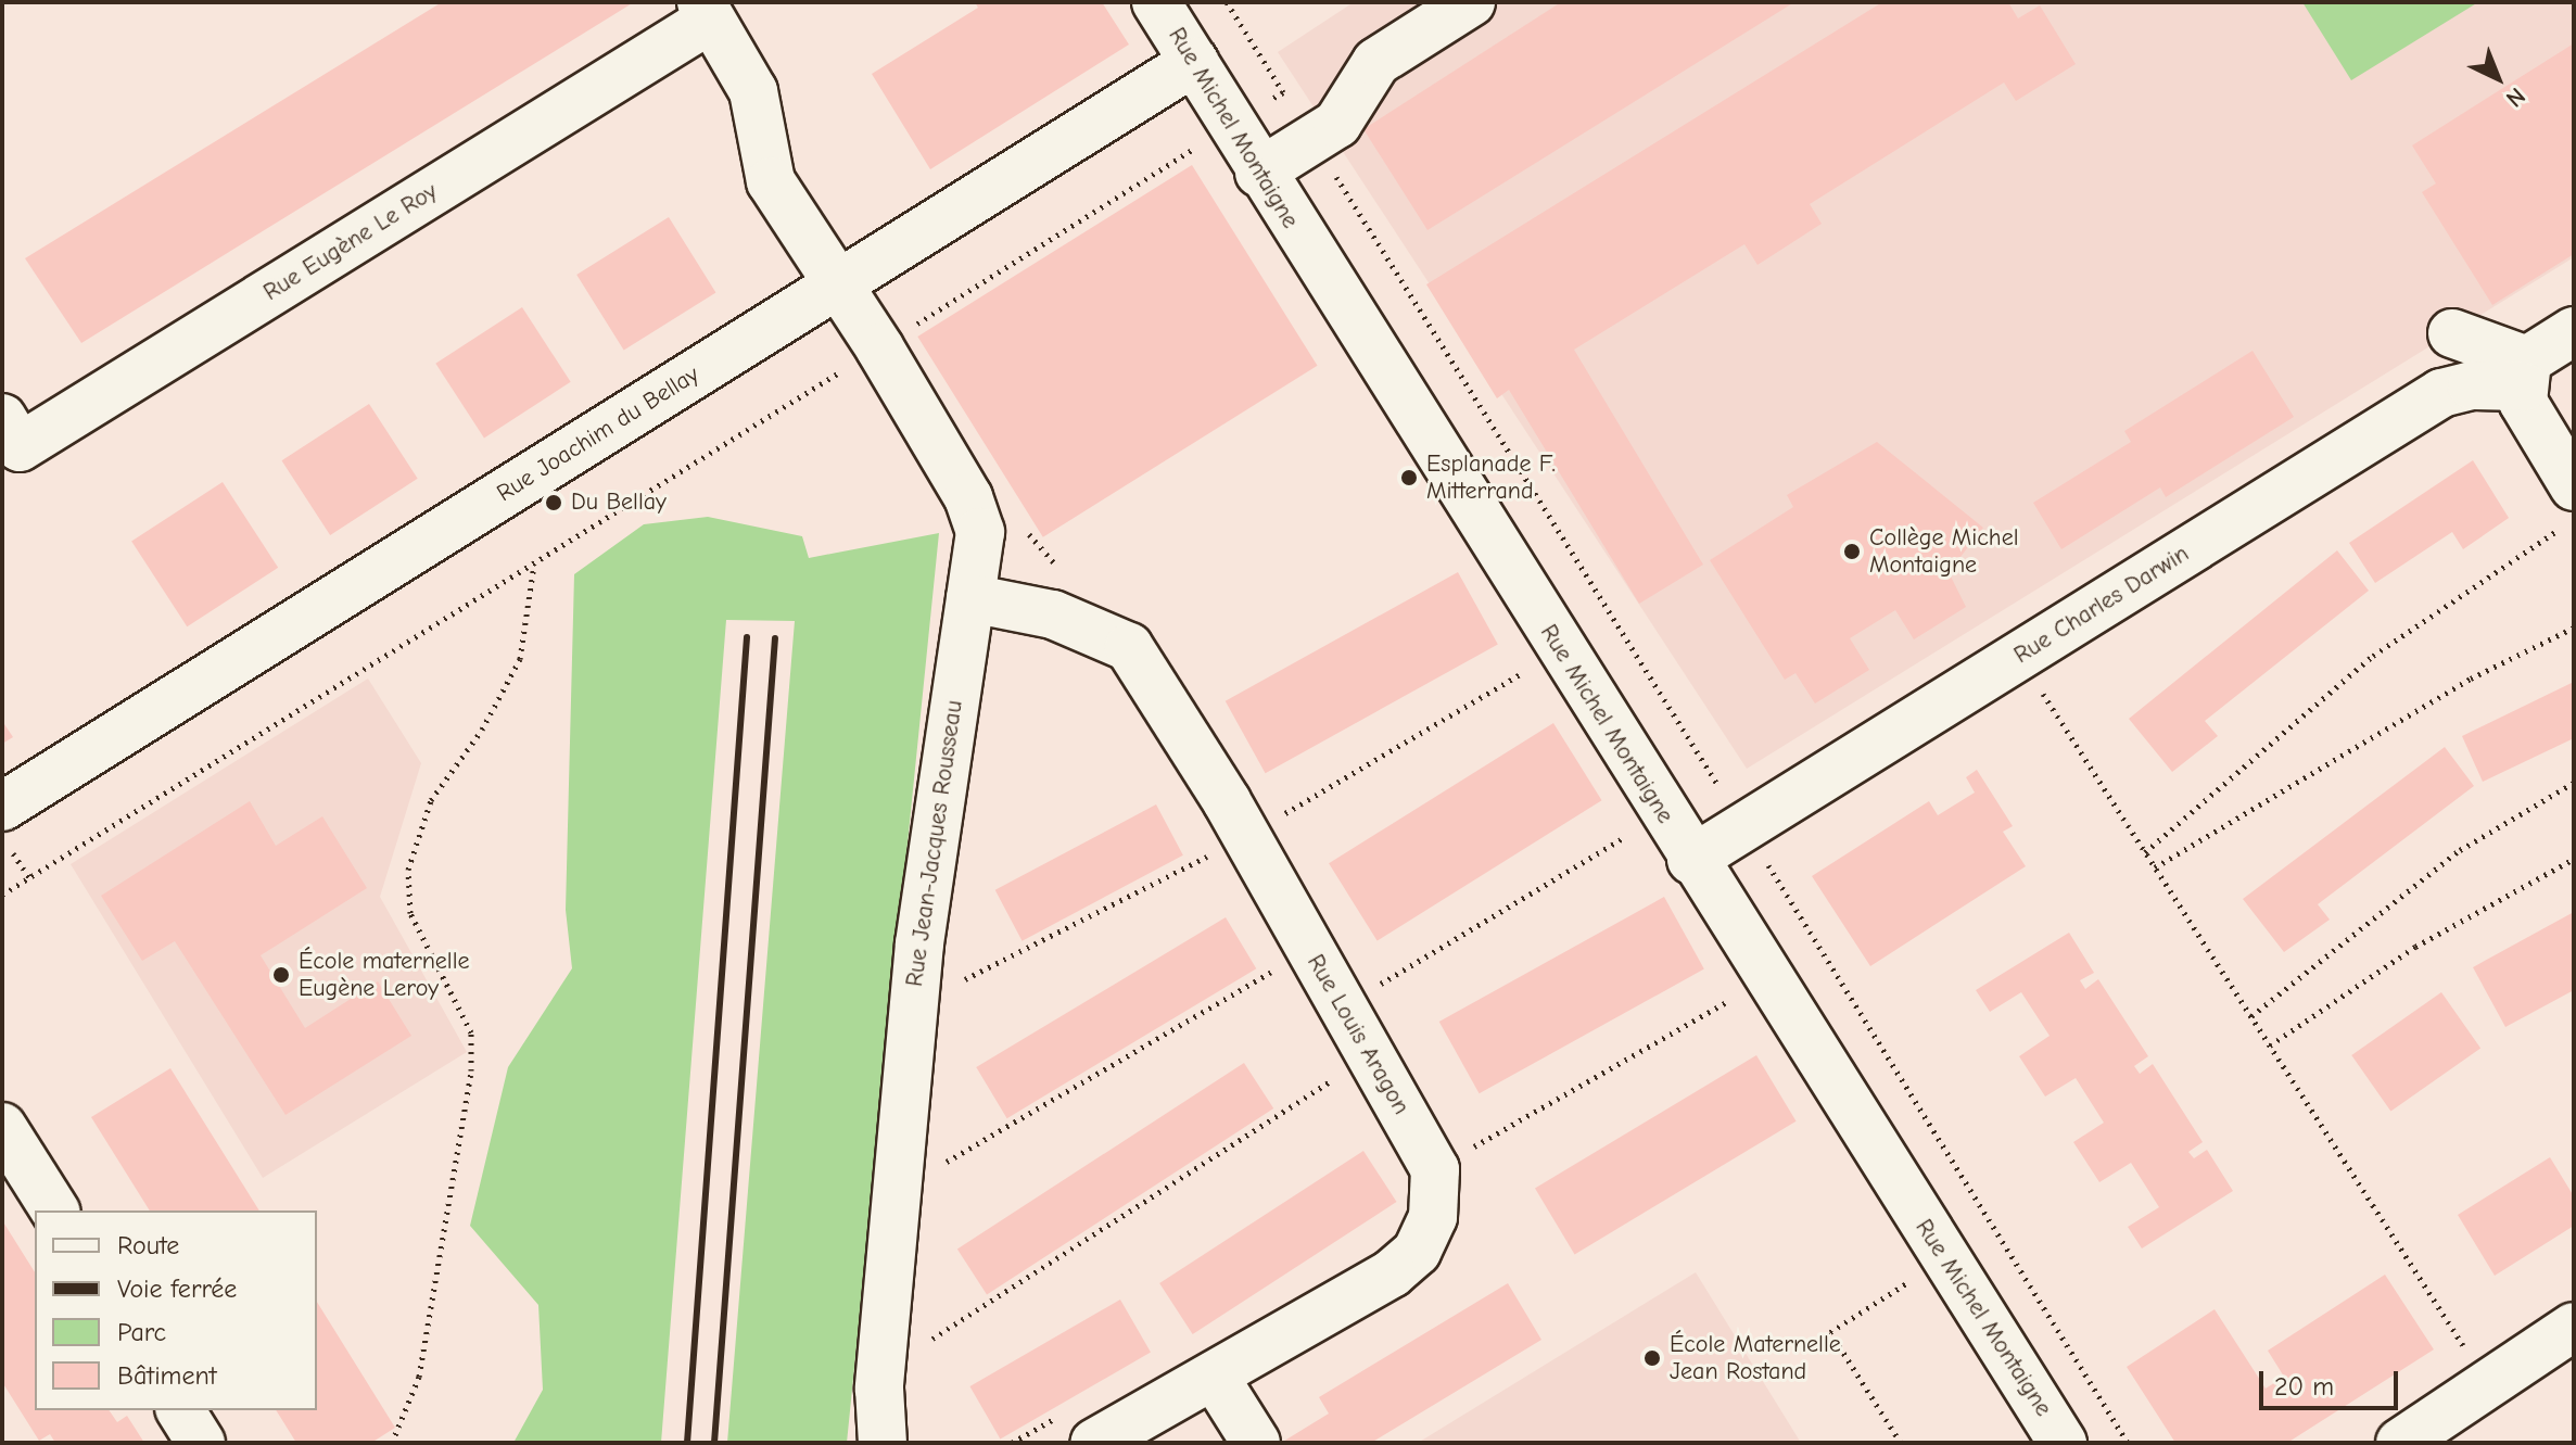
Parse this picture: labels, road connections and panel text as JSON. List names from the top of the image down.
{
  "streets": {
    "street": [
      "Rue Michel Montaigne",
      "Rue Eugène Le Roy",
      "Rue Joachim du Bellay",
      "Rue Charles Darwin",
      "Rue Jean-Jacques Rousseau",
      "Rue Louis Aragon"
    ]
  },
  "crossings": [
    ["Rue Michel Montaigne", "Rue Joachim du Bellay"],
    ["Rue Michel Montaigne", "Rue Charles Darwin"],
    ["Rue Eugène Le Roy", "Rue Jean-Jacques Rousseau"],
    ["Rue Joachim du Bellay", "Rue Jean-Jacques Rousseau"],
    ["Rue Jean-Jacques Rousseau", "Rue Louis Aragon"]
  ],
  "places": [
    "Esplanade F. Mitterrand",
    "Du Bellay",
    "Collège Michel Montaigne",
    "École maternelle Eugène Leroy",
    "École Maternelle Jean Rostand"
  ],
  "legend": [
    "Route",
    "Voie ferrée",
    "Parc",
    "Bâtiment"
  ],
  "scale_bar": "20 m",
  "north": "bottom right"
}
